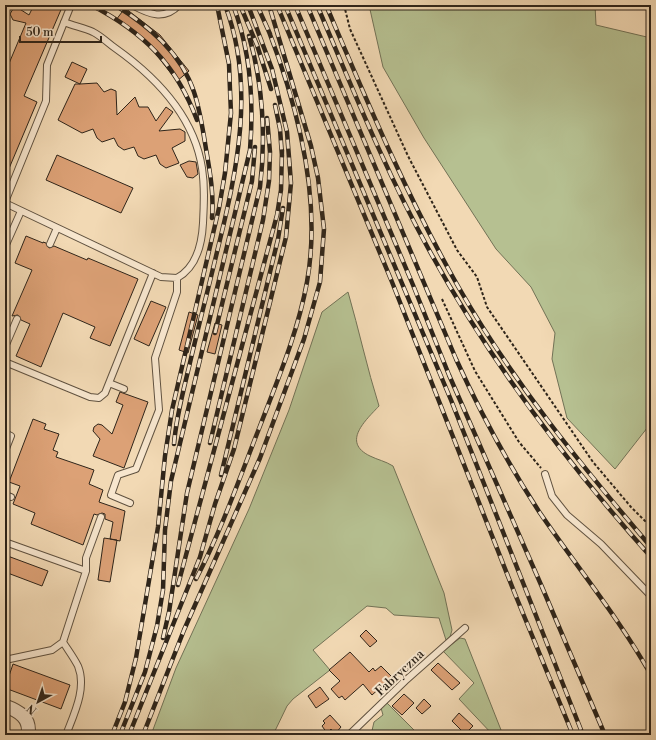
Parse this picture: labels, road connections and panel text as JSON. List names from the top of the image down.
{
  "streets": {
    "lane": ["Fabryczna"]
  },
  "scale_bar": "50 m",
  "north": "bottom left"
}
